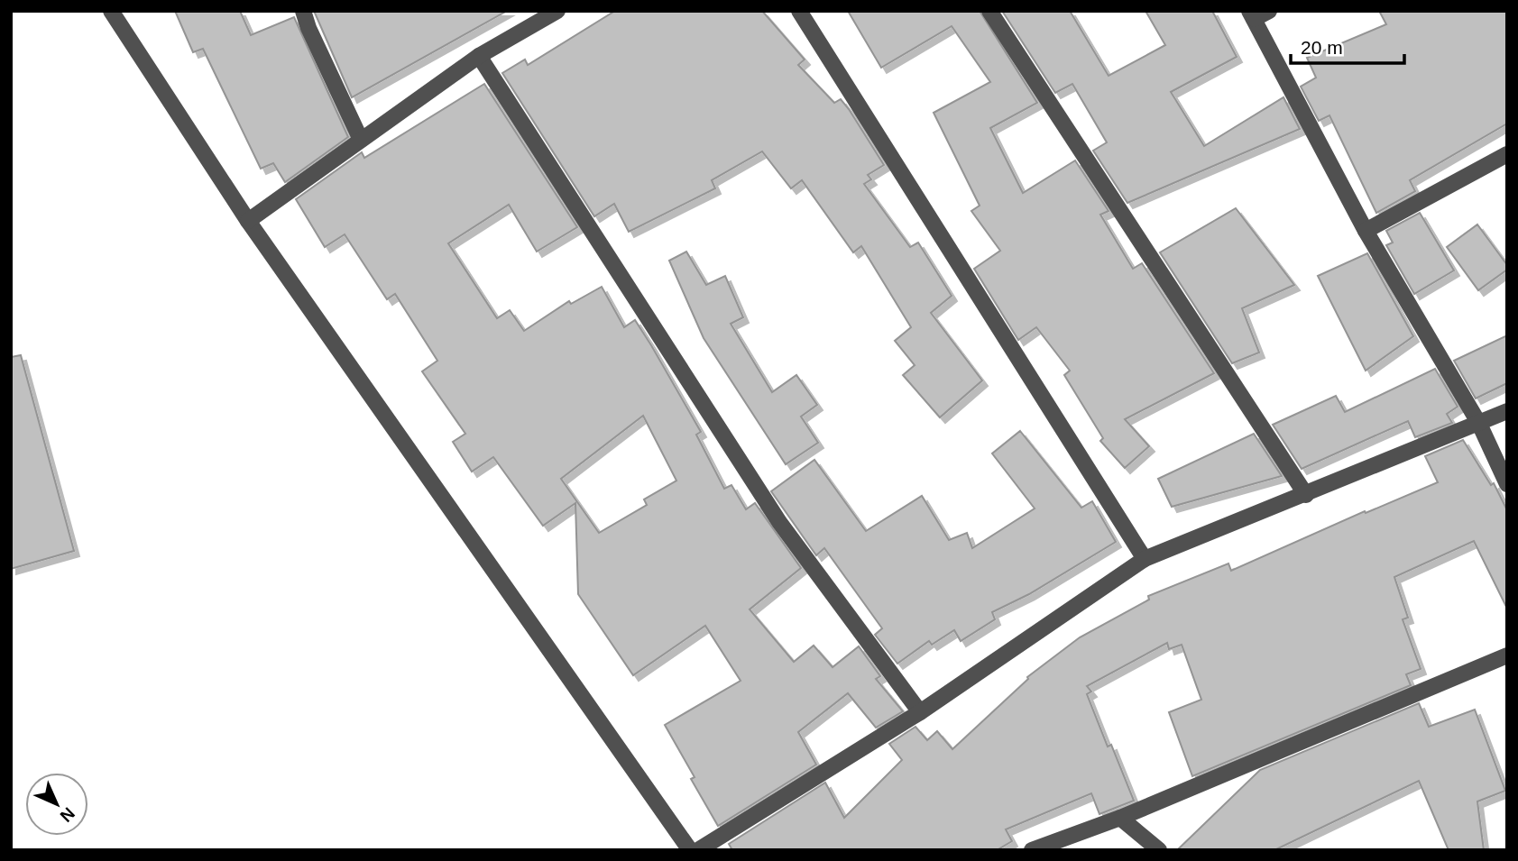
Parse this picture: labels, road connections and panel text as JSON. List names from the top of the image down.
{
  "scale_bar": "20 m",
  "north": "bottom right"
}
